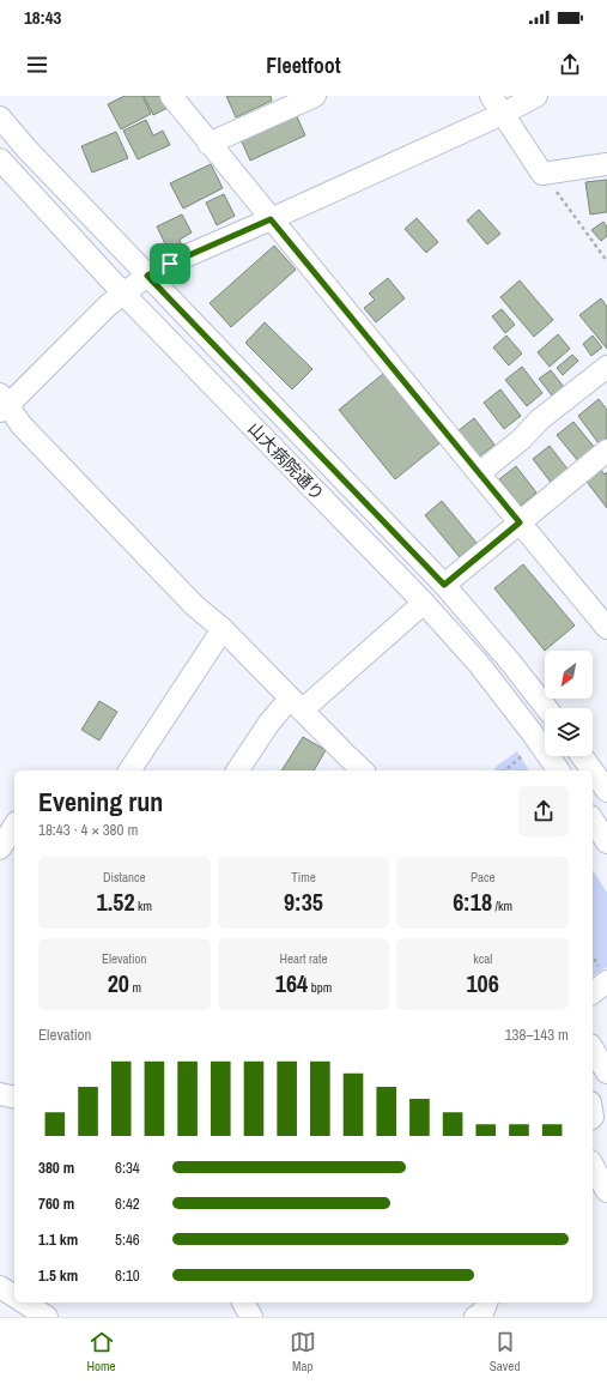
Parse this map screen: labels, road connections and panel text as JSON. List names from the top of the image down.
{
  "streets": {
    "street": ["山大病院通り"]
  },
  "north": "bottom left",
  "page": {
    "status": "18:43",
    "header": "Fleetfoot",
    "heading": ["Evening run", "18:43 · 4 × 380 m"],
    "stats": [
      ["Distance", "1.52 km"],
      ["Time", "9:35"],
      ["Pace", "6:18 /km"],
      ["Elevation", "20 m"],
      ["Heart rate", "164 bpm"],
      ["kcal", "106"]
    ],
    "chart": ["Elevation", "138–143 m"],
    "list": [
      {
        "name": "380 m",
        "note": "6:34"
      },
      {
        "name": "760 m",
        "note": "6:42"
      },
      {
        "name": "1.1 km",
        "note": "5:46"
      },
      {
        "name": "1.5 km",
        "note": "6:10"
      }
    ],
    "tabs": ["Home", "Map", "Saved"]
  }
}
